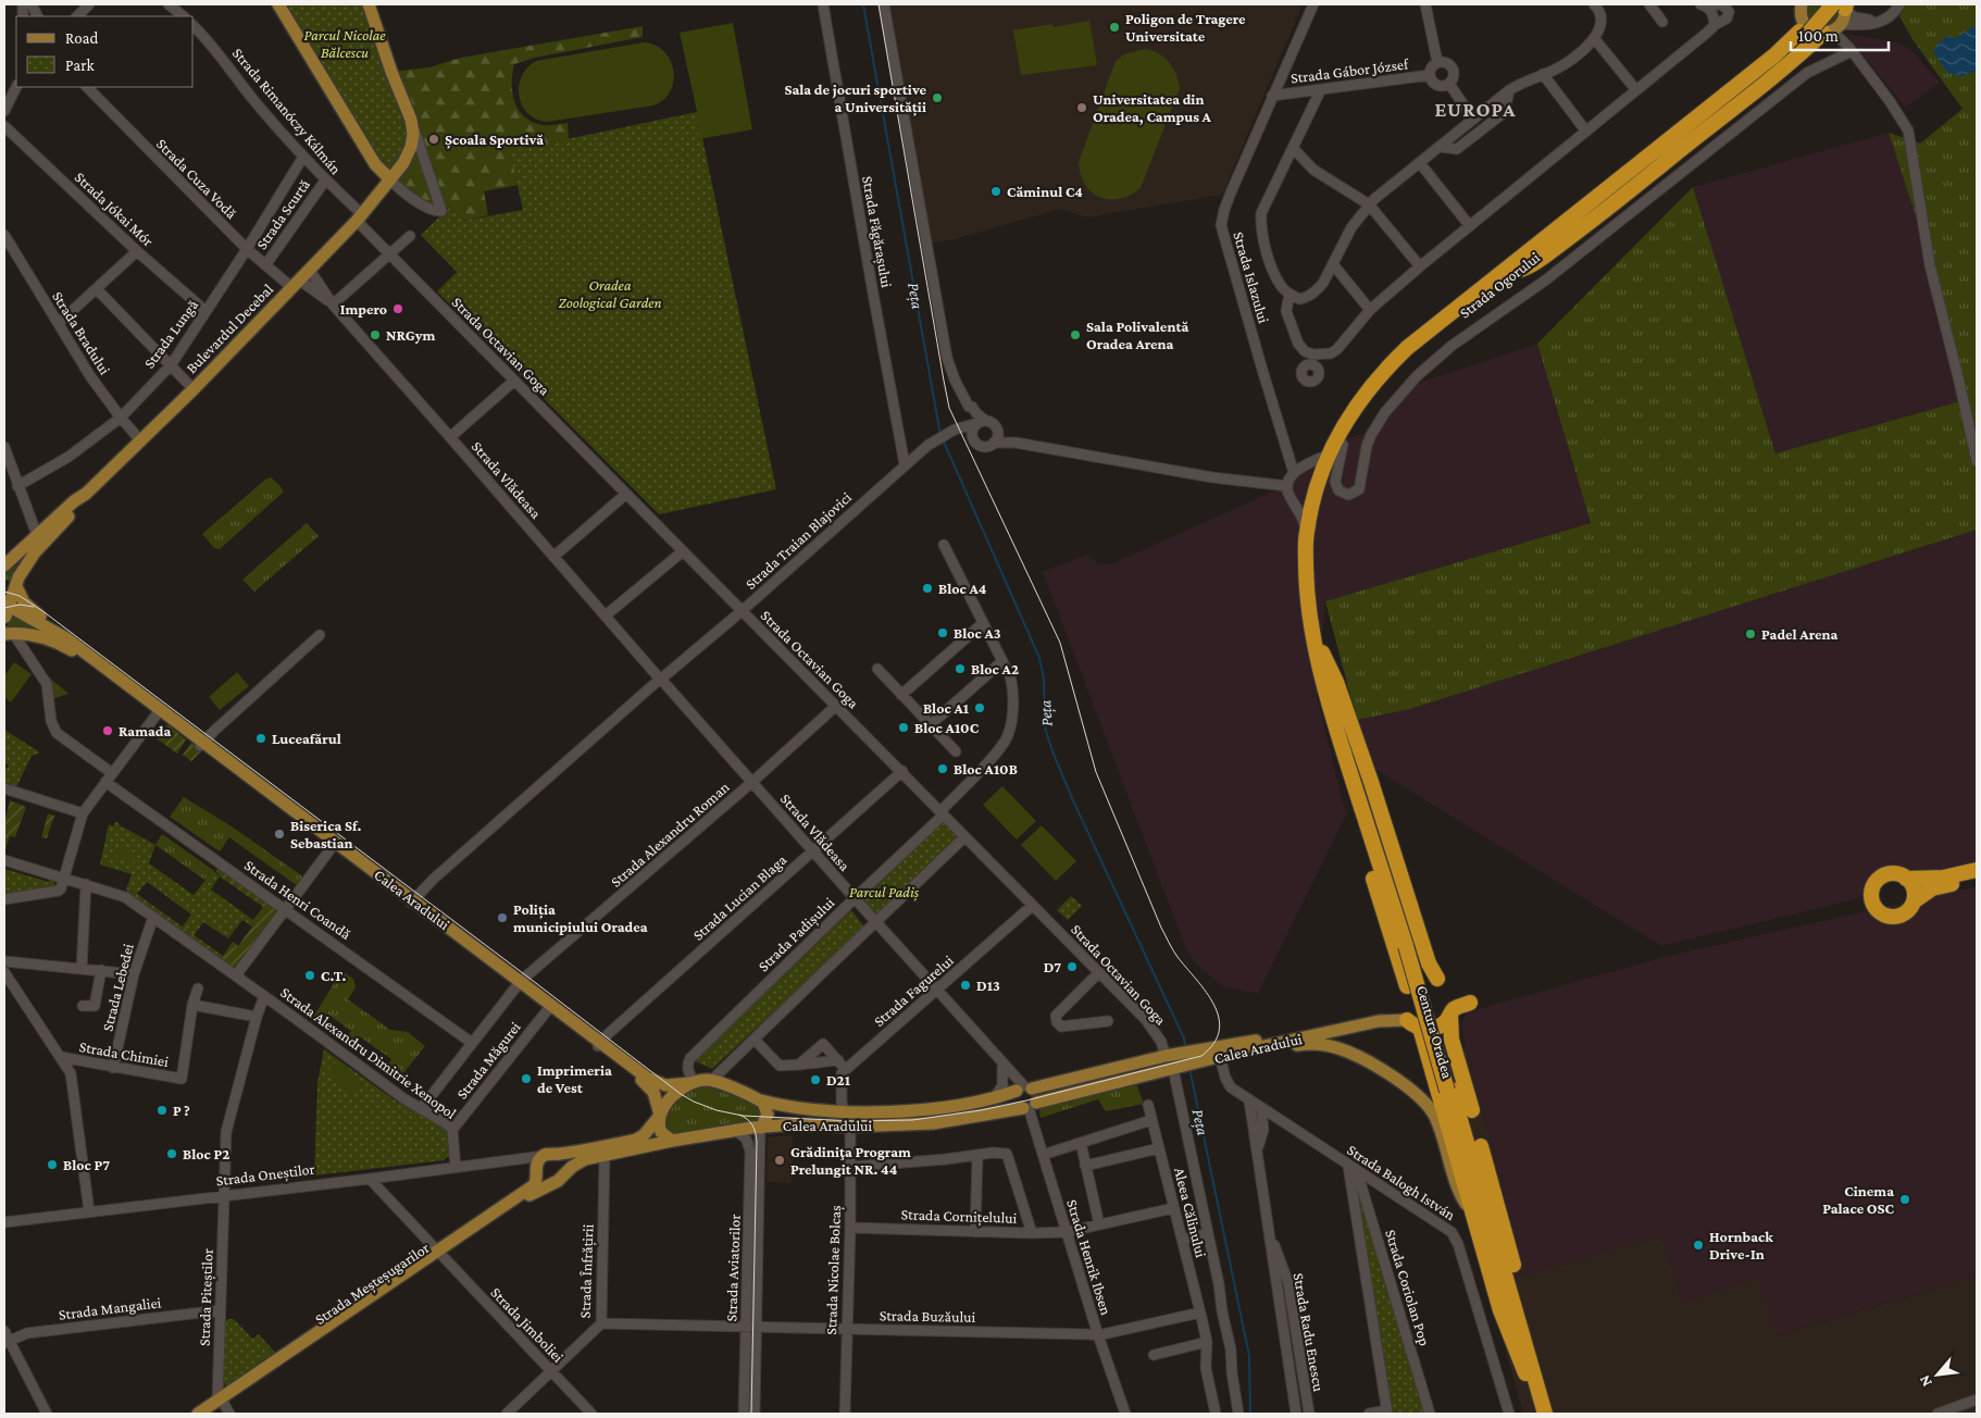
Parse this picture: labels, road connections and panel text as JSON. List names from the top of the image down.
{
  "streets": {
    "highway": ["Strada Ogorului", "Calea Aradului", "Centura Oradea"],
    "main road": ["Bulevardul Decebal", "Strada Meșteșugarilor"],
    "street": [
      "Strada Gábor József",
      "Strada Rimanóczy Kálmán",
      "Strada Cuza Vodă",
      "Strada Jókai Mór",
      "Strada Scurtă",
      "Strada Făgărașului",
      "Strada Islazului",
      "Strada Bradului",
      "Strada Lungă",
      "Strada Octavian Goga",
      "Strada Vlădeasa",
      "Strada Traian Blajovici",
      "Strada Alexandru Roman",
      "Strada Lucian Blaga",
      "Strada Henri Coandă",
      "Strada Padișului",
      "Strada Lebedei",
      "Strada Fagurelui",
      "Strada Alexandru Dimitrie Xenopol",
      "Strada Chimiei",
      "Strada Măgurei",
      "Strada Oneștilor",
      "Strada Balogh István",
      "Aleea Călinului",
      "Strada Cornițelului",
      "Strada Henrik Ibsen",
      "Strada Aviatorilor",
      "Strada Nicolae Bolcaș",
      "Strada Înfrățirii",
      "Strada Coriolan Pop",
      "Strada Piteștilor",
      "Strada Mangaliei",
      "Strada Buzăului",
      "Strada Jimboliei",
      "Strada Radu Enescu"
    ]
  },
  "crossings": [
    ["Strada Gábor József", "Strada Islazului"],
    ["Strada Rimanóczy Kálmán", "Strada Scurtă"],
    ["Strada Rimanóczy Kálmán", "Bulevardul Decebal"],
    ["Strada Rimanóczy Kálmán", "Strada Lungă"],
    ["Strada Rimanóczy Kálmán", "Strada Octavian Goga"],
    ["Strada Cuza Vodă", "Strada Scurtă"],
    ["Strada Cuza Vodă", "Bulevardul Decebal"],
    ["Strada Cuza Vodă", "Strada Lungă"],
    ["Strada Cuza Vodă", "Strada Vlădeasa"],
    ["Strada Jókai Mór", "Strada Lungă"],
    ["Strada Făgărașului", "Strada Traian Blajovici"],
    ["Strada Ogorului", "Centura Oradea"],
    ["Bulevardul Decebal", "Strada Bradului"],
    ["Bulevardul Decebal", "Strada Octavian Goga"],
    ["Bulevardul Decebal", "Strada Vlădeasa"],
    ["Bulevardul Decebal", "Calea Aradului"],
    ["Strada Bradului", "Strada Lungă"],
    ["Strada Octavian Goga", "Strada Traian Blajovici"],
    ["Strada Octavian Goga", "Strada Alexandru Roman"],
    ["Strada Octavian Goga", "Strada Lucian Blaga"],
    ["Strada Octavian Goga", "Calea Aradului"],
    ["Strada Octavian Goga", "Strada Padișului"],
    ["Strada Octavian Goga", "Strada Fagurelui"],
    ["Strada Vlădeasa", "Strada Traian Blajovici"],
    ["Strada Vlădeasa", "Strada Alexandru Roman"],
    ["Strada Vlădeasa", "Strada Lucian Blaga"],
    ["Strada Vlădeasa", "Calea Aradului"],
    ["Strada Vlădeasa", "Strada Padișului"],
    ["Strada Vlădeasa", "Strada Fagurelui"],
    ["Strada Traian Blajovici", "Calea Aradului"],
    ["Strada Alexandru Roman", "Strada Henri Coandă"],
    ["Strada Alexandru Roman", "Calea Aradului"],
    ["Strada Alexandru Roman", "Strada Alexandru Dimitrie Xenopol"],
    ["Strada Lucian Blaga", "Calea Aradului"],
    ["Calea Aradului", "Strada Padișului"],
    ["Calea Aradului", "Strada Măgurei"],
    ["Calea Aradului", "Strada Balogh István"],
    ["Calea Aradului", "Strada Henrik Ibsen"],
    ["Calea Aradului", "Strada Aviatorilor"],
    ["Calea Aradului", "Strada Nicolae Bolcaș"],
    ["Strada Lebedei", "Strada Alexandru Dimitrie Xenopol"],
    ["Strada Lebedei", "Strada Chimiei"],
    ["Strada Alexandru Dimitrie Xenopol", "Strada Măgurei"],
    ["Strada Alexandru Dimitrie Xenopol", "Strada Oneștilor"],
    ["Strada Alexandru Dimitrie Xenopol", "Strada Piteștilor"],
    ["Strada Oneștilor", "Strada Meșteșugarilor"],
    ["Strada Oneștilor", "Strada Piteștilor"],
    ["Strada Oneștilor", "Strada Jimboliei"],
    ["Strada Balogh István", "Strada Coriolan Pop"],
    ["Strada Balogh István", "Strada Radu Enescu"],
    ["Aleea Călinului", "Strada Cornițelului"],
    ["Strada Cornițelului", "Strada Henrik Ibsen"],
    ["Strada Cornițelului", "Strada Nicolae Bolcaș"],
    ["Strada Henrik Ibsen", "Strada Buzăului"],
    ["Strada Aviatorilor", "Strada Buzăului"],
    ["Strada Nicolae Bolcaș", "Strada Buzăului"],
    ["Strada Înfrățirii", "Strada Buzăului"],
    ["Strada Înfrățirii", "Strada Jimboliei"],
    ["Strada Meșteșugarilor", "Strada Piteștilor"],
    ["Strada Meșteșugarilor", "Strada Jimboliei"],
    ["Strada Piteștilor", "Strada Mangaliei"]
  ],
  "districts": ["EUROPA"],
  "water": ["Peța"],
  "parks": ["Parcul Nicolae Bălcescu", "Oradea Zoological Garden", "Parcul Padiș"],
  "places": [
    "Poligon de Tragere Universitate",
    "Sala de jocuri sportive a Universității",
    "Universitatea din Oradea, Campus A",
    "Școala Sportivă",
    "Căminul C4",
    "Impero",
    "NRGym",
    "Sala Polivalentă Oradea Arena",
    "Bloc A4",
    "Bloc A3",
    "Padel Arena",
    "Bloc A2",
    "Bloc A1",
    "Bloc A10C",
    "Ramada",
    "Luceafărul",
    "Bloc A10B",
    "Biserica Sf. Sebastian",
    "Poliția municipiului Oradea",
    "D7",
    "C.T.",
    "D13",
    "Imprimeria de Vest",
    "D21",
    "P ?",
    "Bloc P2",
    "Grădiniţa Program Prelungit NR. 44",
    "Bloc P7",
    "Cinema Palace OSC",
    "Hornback Drive-In"
  ],
  "legend": ["Road", "Park"],
  "scale_bar": "100 m",
  "north": "bottom left"
}
